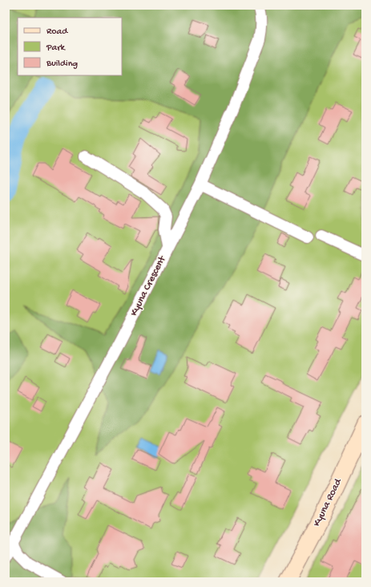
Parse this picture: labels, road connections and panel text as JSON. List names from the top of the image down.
{
  "streets": {
    "main road": ["Kyuna Road"],
    "street": ["Kyuna Crescent"]
  },
  "legend": ["Road", "Park", "Building"]
}
